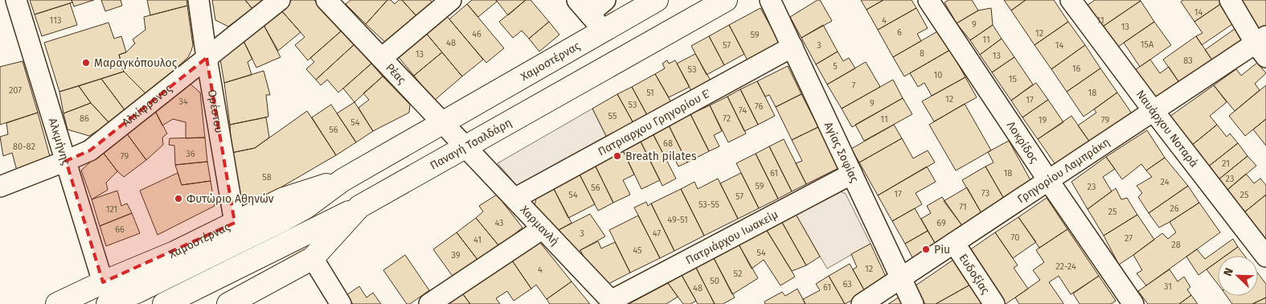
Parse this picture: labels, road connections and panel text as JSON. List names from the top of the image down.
{
  "streets": {
    "main road": ["Χαμοστέρνας", "Παναγή Τσαλδάρη"],
    "street": [
      "Ρέας",
      "Αλκίφρονος",
      "Ορέστου",
      "Πατριαρχου Γρηγορίου Ε΄",
      "Ναυάρχου Νοταρά",
      "Αλκμήνης",
      "Λοκρίδος",
      "Αγίας Σοφίας",
      "Γρηγορίου Λαμπράκη",
      "Χαρμανλή",
      "Πατριάρχου Ιωακείμ",
      "Ευδοξίας"
    ]
  },
  "crossings": [
    ["Χαμοστέρνας", "Ρέας"],
    ["Χαμοστέρνας", "Ορέστου"],
    ["Χαμοστέρνας", "Αλκμήνης"],
    ["Ρέας", "Παναγή Τσαλδάρη"],
    ["Ρέας", "Χαρμανλή"],
    ["Αλκίφρονος", "Ορέστου"],
    ["Αλκίφρονος", "Αλκμήνης"],
    ["Πατριαρχου Γρηγορίου Ε΄", "Αγίας Σοφίας"],
    ["Πατριαρχου Γρηγορίου Ε΄", "Χαρμανλή"],
    ["Ναυάρχου Νοταρά", "Γρηγορίου Λαμπράκη"],
    ["Λοκρίδος", "Γρηγορίου Λαμπράκη"],
    ["Παναγή Τσαλδάρη", "Χαρμανλή"],
    ["Αγίας Σοφίας", "Γρηγορίου Λαμπράκη"],
    ["Αγίας Σοφίας", "Πατριάρχου Ιωακείμ"],
    ["Γρηγορίου Λαμπράκη", "Ευδοξίας"],
    ["Χαρμανλή", "Πατριάρχου Ιωακείμ"]
  ],
  "places": [
    "Μαραγκόπουλος",
    "Breath pilates",
    "Φυτώριο Αθηνών",
    "Piu"
  ],
  "house_numbers": [
    "14",
    "113",
    "4",
    "11",
    "9",
    "13",
    "6",
    "12",
    "46",
    "59",
    "11",
    "48",
    "15Α",
    "57",
    "3",
    "14",
    "8",
    "13",
    "13",
    "83",
    "5",
    "16",
    "53",
    "10",
    "15",
    "7",
    "207",
    "51",
    "18",
    "12",
    "17",
    "34",
    "9",
    "53",
    "76",
    "74",
    "55",
    "86",
    "72",
    "11",
    "19",
    "79",
    "54",
    "56",
    "68",
    "80-82",
    "36",
    "79",
    "21",
    "61",
    "18",
    "58",
    "23",
    "24",
    "59",
    "23",
    "56",
    "73",
    "17",
    "54",
    "25",
    "57",
    "53-55",
    "71",
    "26",
    "121",
    "25",
    "49-51",
    "43",
    "69",
    "66",
    "3",
    "47",
    "70",
    "27",
    "41",
    "28",
    "45",
    "54",
    "39",
    "22-24",
    "12",
    "4",
    "52",
    "50",
    "63",
    "31",
    "61",
    "48"
  ],
  "north": "top left"
}
